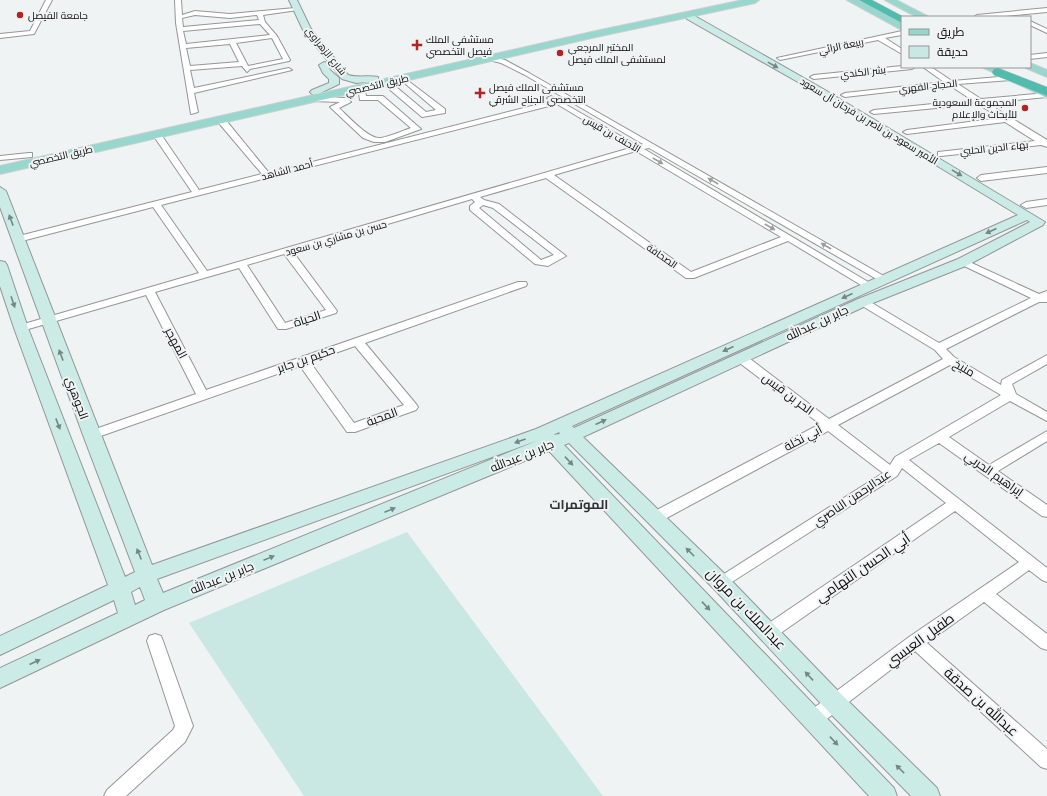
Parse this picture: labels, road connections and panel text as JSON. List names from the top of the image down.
{
  "streets": {
    "main road": ["طريق التخصصي"],
    "street": [
      "ربيعة الرائي",
      "شارع الزهراوي",
      "بشر الكندي",
      "الحجاج الفهري",
      "الأمير سعود بن ناصر بن فرحان آل سعود",
      "الأحنف بن قيس",
      "بهاء الدين الحلبي",
      "أحمد الشاهد",
      "حسن بن مشاري بن سعود",
      "الصحافة",
      "الحياة",
      "جابر بن عبدالله",
      "المهجر",
      "حكيم بن جابر",
      "منيخ",
      "الحر بن قيس",
      "الجوهري",
      "المحبة",
      "أبي نخلة",
      "إبراهيم الحربي",
      "عبدالرحمن الناصري",
      "أبي الحسن التهامي",
      "عبدالملك بن مروان",
      "طفيل العبسي",
      "عبدالله بن صدقة"
    ]
  },
  "crossings": [
    ["ربيعة الرائي", "الأمير سعود بن ناصر بن فرحان آل سعود"],
    ["شارع الزهراوي", "طريق التخصصي"],
    ["بشر الكندي", "الأمير سعود بن ناصر بن فرحان آل سعود"],
    ["طريق التخصصي", "الأحنف بن قيس"],
    ["الحجاج الفهري", "الأمير سعود بن ناصر بن فرحان آل سعود"],
    ["الأمير سعود بن ناصر بن فرحان آل سعود", "بهاء الدين الحلبي"],
    ["الأمير سعود بن ناصر بن فرحان آل سعود", "جابر بن عبدالله"],
    ["الأحنف بن قيس", "أحمد الشاهد"],
    ["الأحنف بن قيس", "حسن بن مشاري بن سعود"],
    ["الأحنف بن قيس", "الصحافة"],
    ["الأحنف بن قيس", "جابر بن عبدالله"],
    ["أحمد الشاهد", "الجوهري"],
    ["حسن بن مشاري بن سعود", "الصحافة"],
    ["حسن بن مشاري بن سعود", "الحياة"],
    ["حسن بن مشاري بن سعود", "المهجر"],
    ["حسن بن مشاري بن سعود", "الجوهري"],
    ["جابر بن عبدالله", "منيخ"],
    ["جابر بن عبدالله", "الحر بن قيس"],
    ["جابر بن عبدالله", "الجوهري"],
    ["جابر بن عبدالله", "عبدالملك بن مروان"],
    ["المهجر", "حكيم بن جابر"],
    ["حكيم بن جابر", "الجوهري"],
    ["حكيم بن جابر", "المحبة"],
    ["منيخ", "أبي نخلة"],
    ["منيخ", "عبدالرحمن الناصري"],
    ["الحر بن قيس", "أبي نخلة"],
    ["الحر بن قيس", "عبدالرحمن الناصري"],
    ["أبي نخلة", "عبدالملك بن مروان"],
    ["إبراهيم الحربي", "عبدالرحمن الناصري"],
    ["عبدالرحمن الناصري", "عبدالملك بن مروان"],
    ["أبي الحسن التهامي", "عبدالملك بن مروان"],
    ["عبدالملك بن مروان", "طفيل العبسي"],
    ["طفيل العبسي", "عبدالله بن صدقة"]
  ],
  "districts": ["الموتمرات"],
  "places": {
    "other": ["جامعة الفيصل", "المختبر المرجعي لمستشفى الملك فيصل", "المجموعة السعودية للأبحاث والإعلام"],
    "health": ["مستشفى الملك فيصل التخصصي", "مستشفى الملك فيصل التخصصي الجناح الشرقي"]
  },
  "legend": ["طريق", "حديقة"]
}
